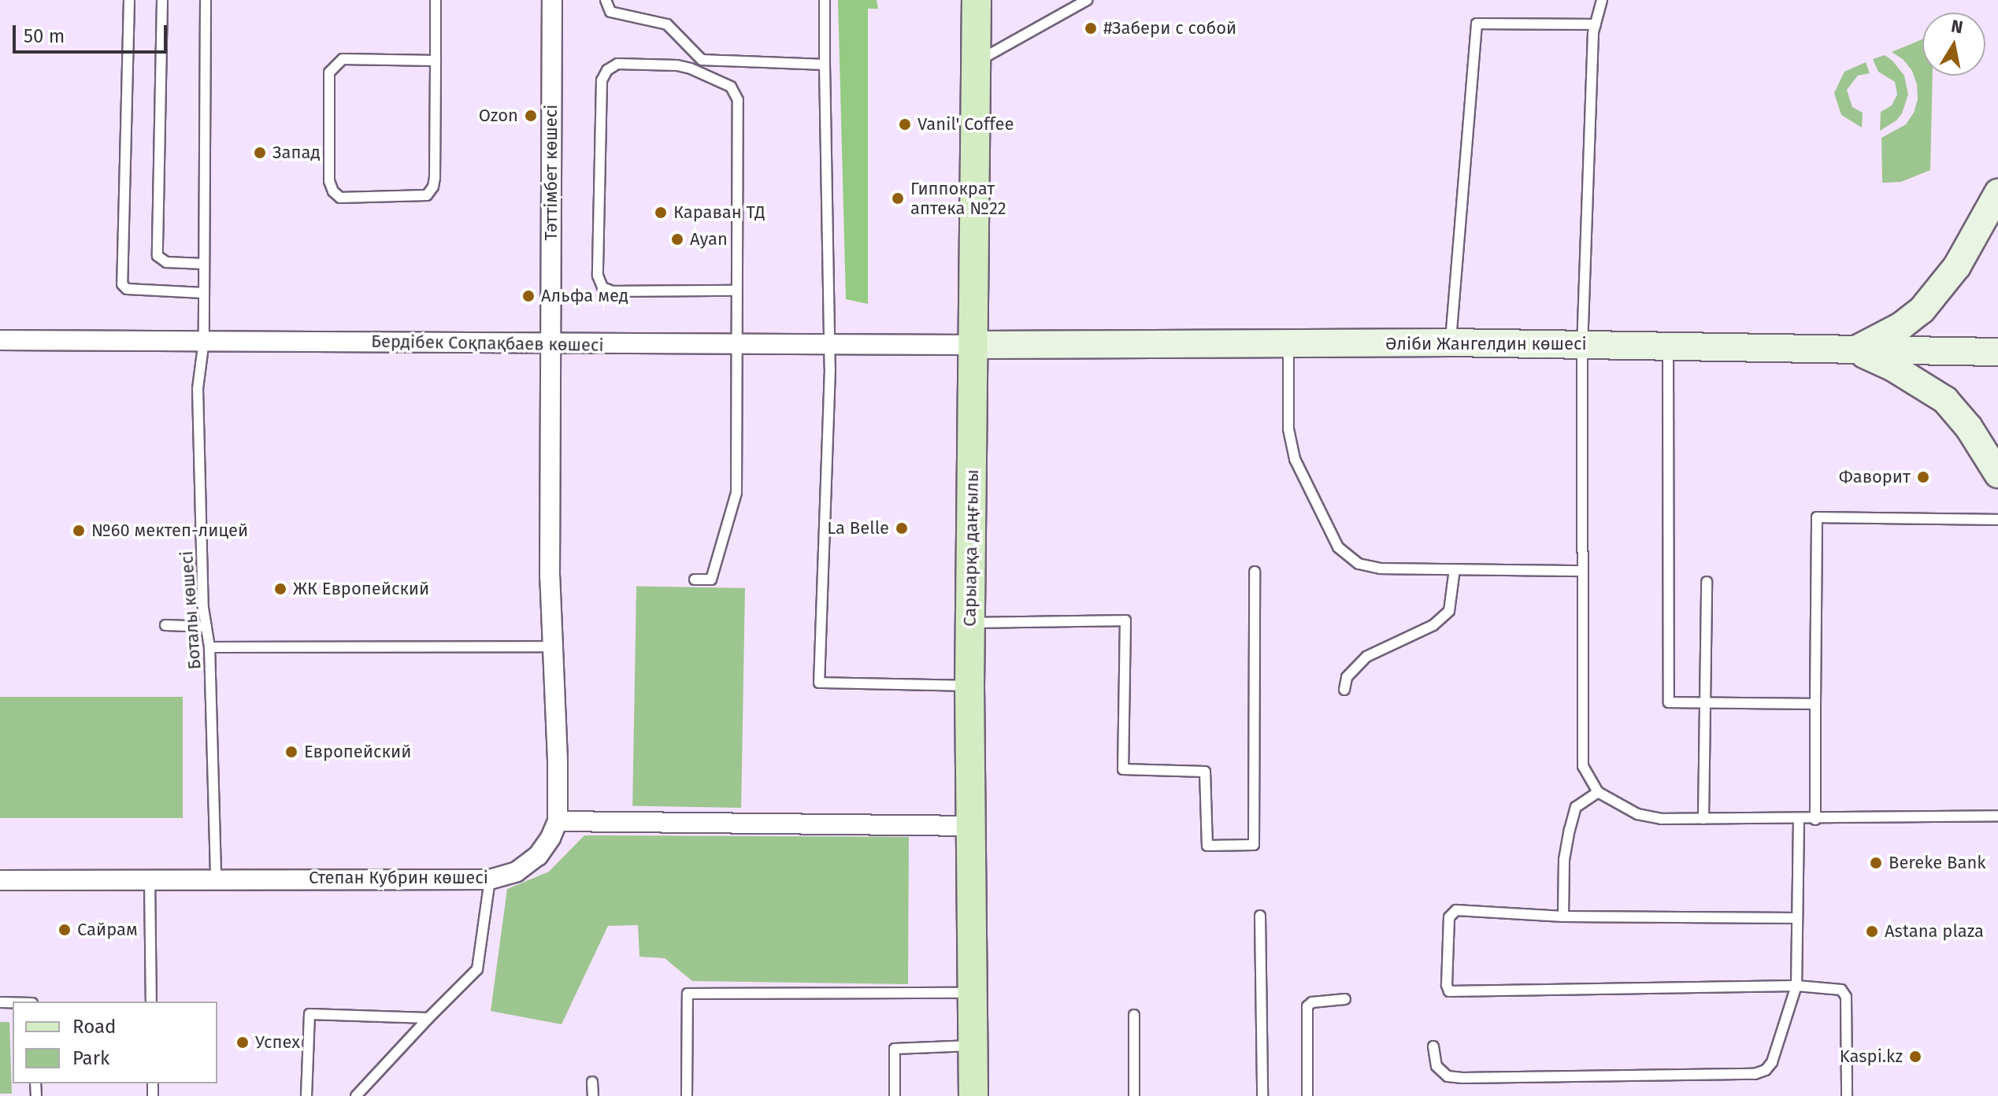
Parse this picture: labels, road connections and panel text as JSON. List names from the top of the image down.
{
  "streets": {
    "main road": ["Сарыарқа даңғылы"],
    "street": [
      "Тәттімбет көшесі",
      "Бердібек Соқпақбаев көшесі",
      "Әліби Жангелдин көшесі",
      "Степан Кубрин көшесі"
    ],
    "lane": ["Боталы көшесі"]
  },
  "crossings": [
    ["Тәттімбет көшесі", "Бердібек Соқпақбаев көшесі"],
    ["Бердібек Соқпақбаев көшесі", "Әліби Жангелдин көшесі"],
    ["Бердібек Соқпақбаев көшесі", "Сарыарқа даңғылы"],
    ["Бердібек Соқпақбаев көшесі", "Боталы көшесі"],
    ["Әліби Жангелдин көшесі", "Сарыарқа даңғылы"],
    ["Боталы көшесі", "Степан Кубрин көшесі"]
  ],
  "places": [
    "#Забери с собой",
    "Ozon",
    "Vanil' Coffee",
    "Запад",
    "Гиппократ аптека №22",
    "Караван ТД",
    "Ayan",
    "Альфа мед",
    "Фаворит",
    "La Belle",
    "№60 мектеп-лицей",
    "ЖК Европейский",
    "Европейский",
    "Bereke Bank",
    "Сайрам",
    "Astana plaza",
    "Успех",
    "Kaspi.kz"
  ],
  "legend": ["Road", "Park"],
  "scale_bar": "50 m",
  "north": "top"
}
